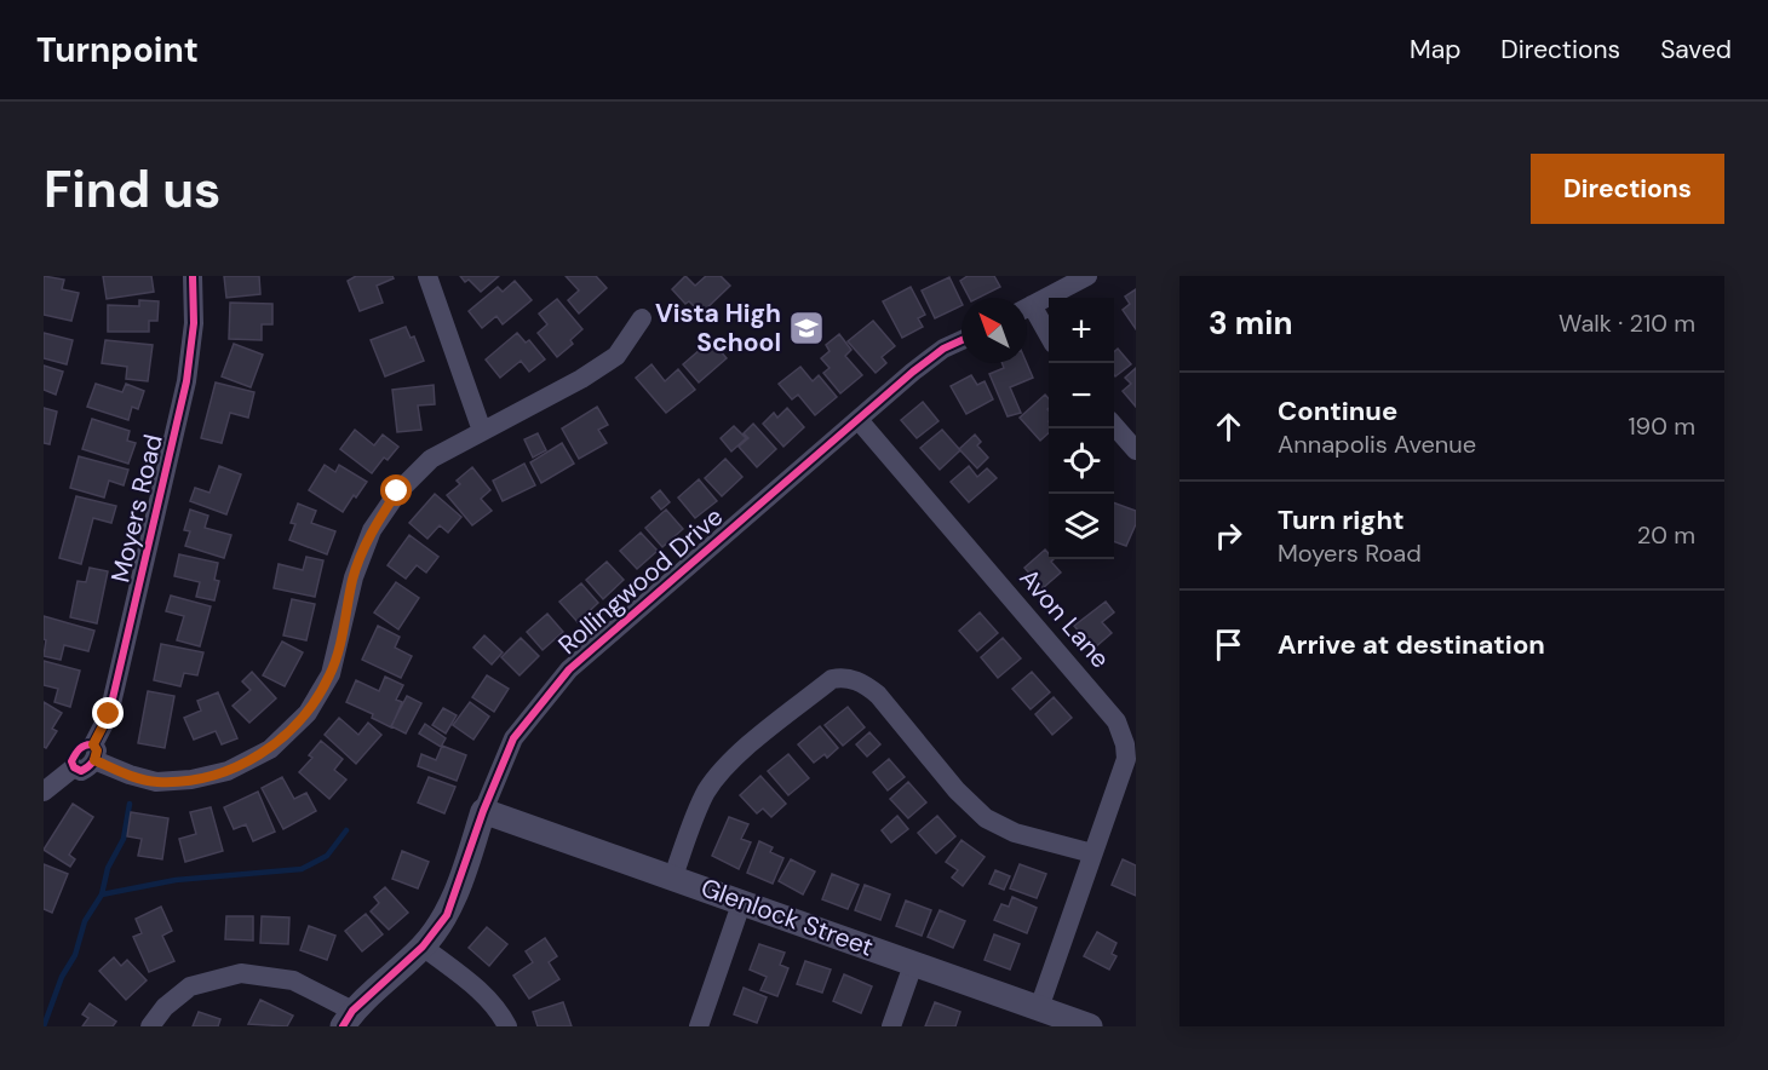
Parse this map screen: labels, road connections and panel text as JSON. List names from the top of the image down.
{
  "streets": {
    "street": [
      "Moyers Road",
      "Rollingwood Drive",
      "Avon Lane",
      "Glenlock Street"
    ]
  },
  "crossings": [
    ["Rollingwood Drive", "Avon Lane"],
    ["Rollingwood Drive", "Glenlock Street"],
    ["Avon Lane", "Glenlock Street"]
  ],
  "places": {
    "school or university": ["Vista High School"]
  },
  "north": "top left",
  "page": {
    "header": "Turnpoint",
    "nav": ["Map", "Directions", "Saved"],
    "buttons": "Directions",
    "title": "Find us",
    "heading": ["3 min", "Walk · 210 m"],
    "map_buttons": ["+", "−"],
    "list": [
      ["Continue", "Annapolis Avenue", "190 m"],
      ["Turn right", "Moyers Road", "20 m"],
      "Arrive at destination"
    ]
  }
}
